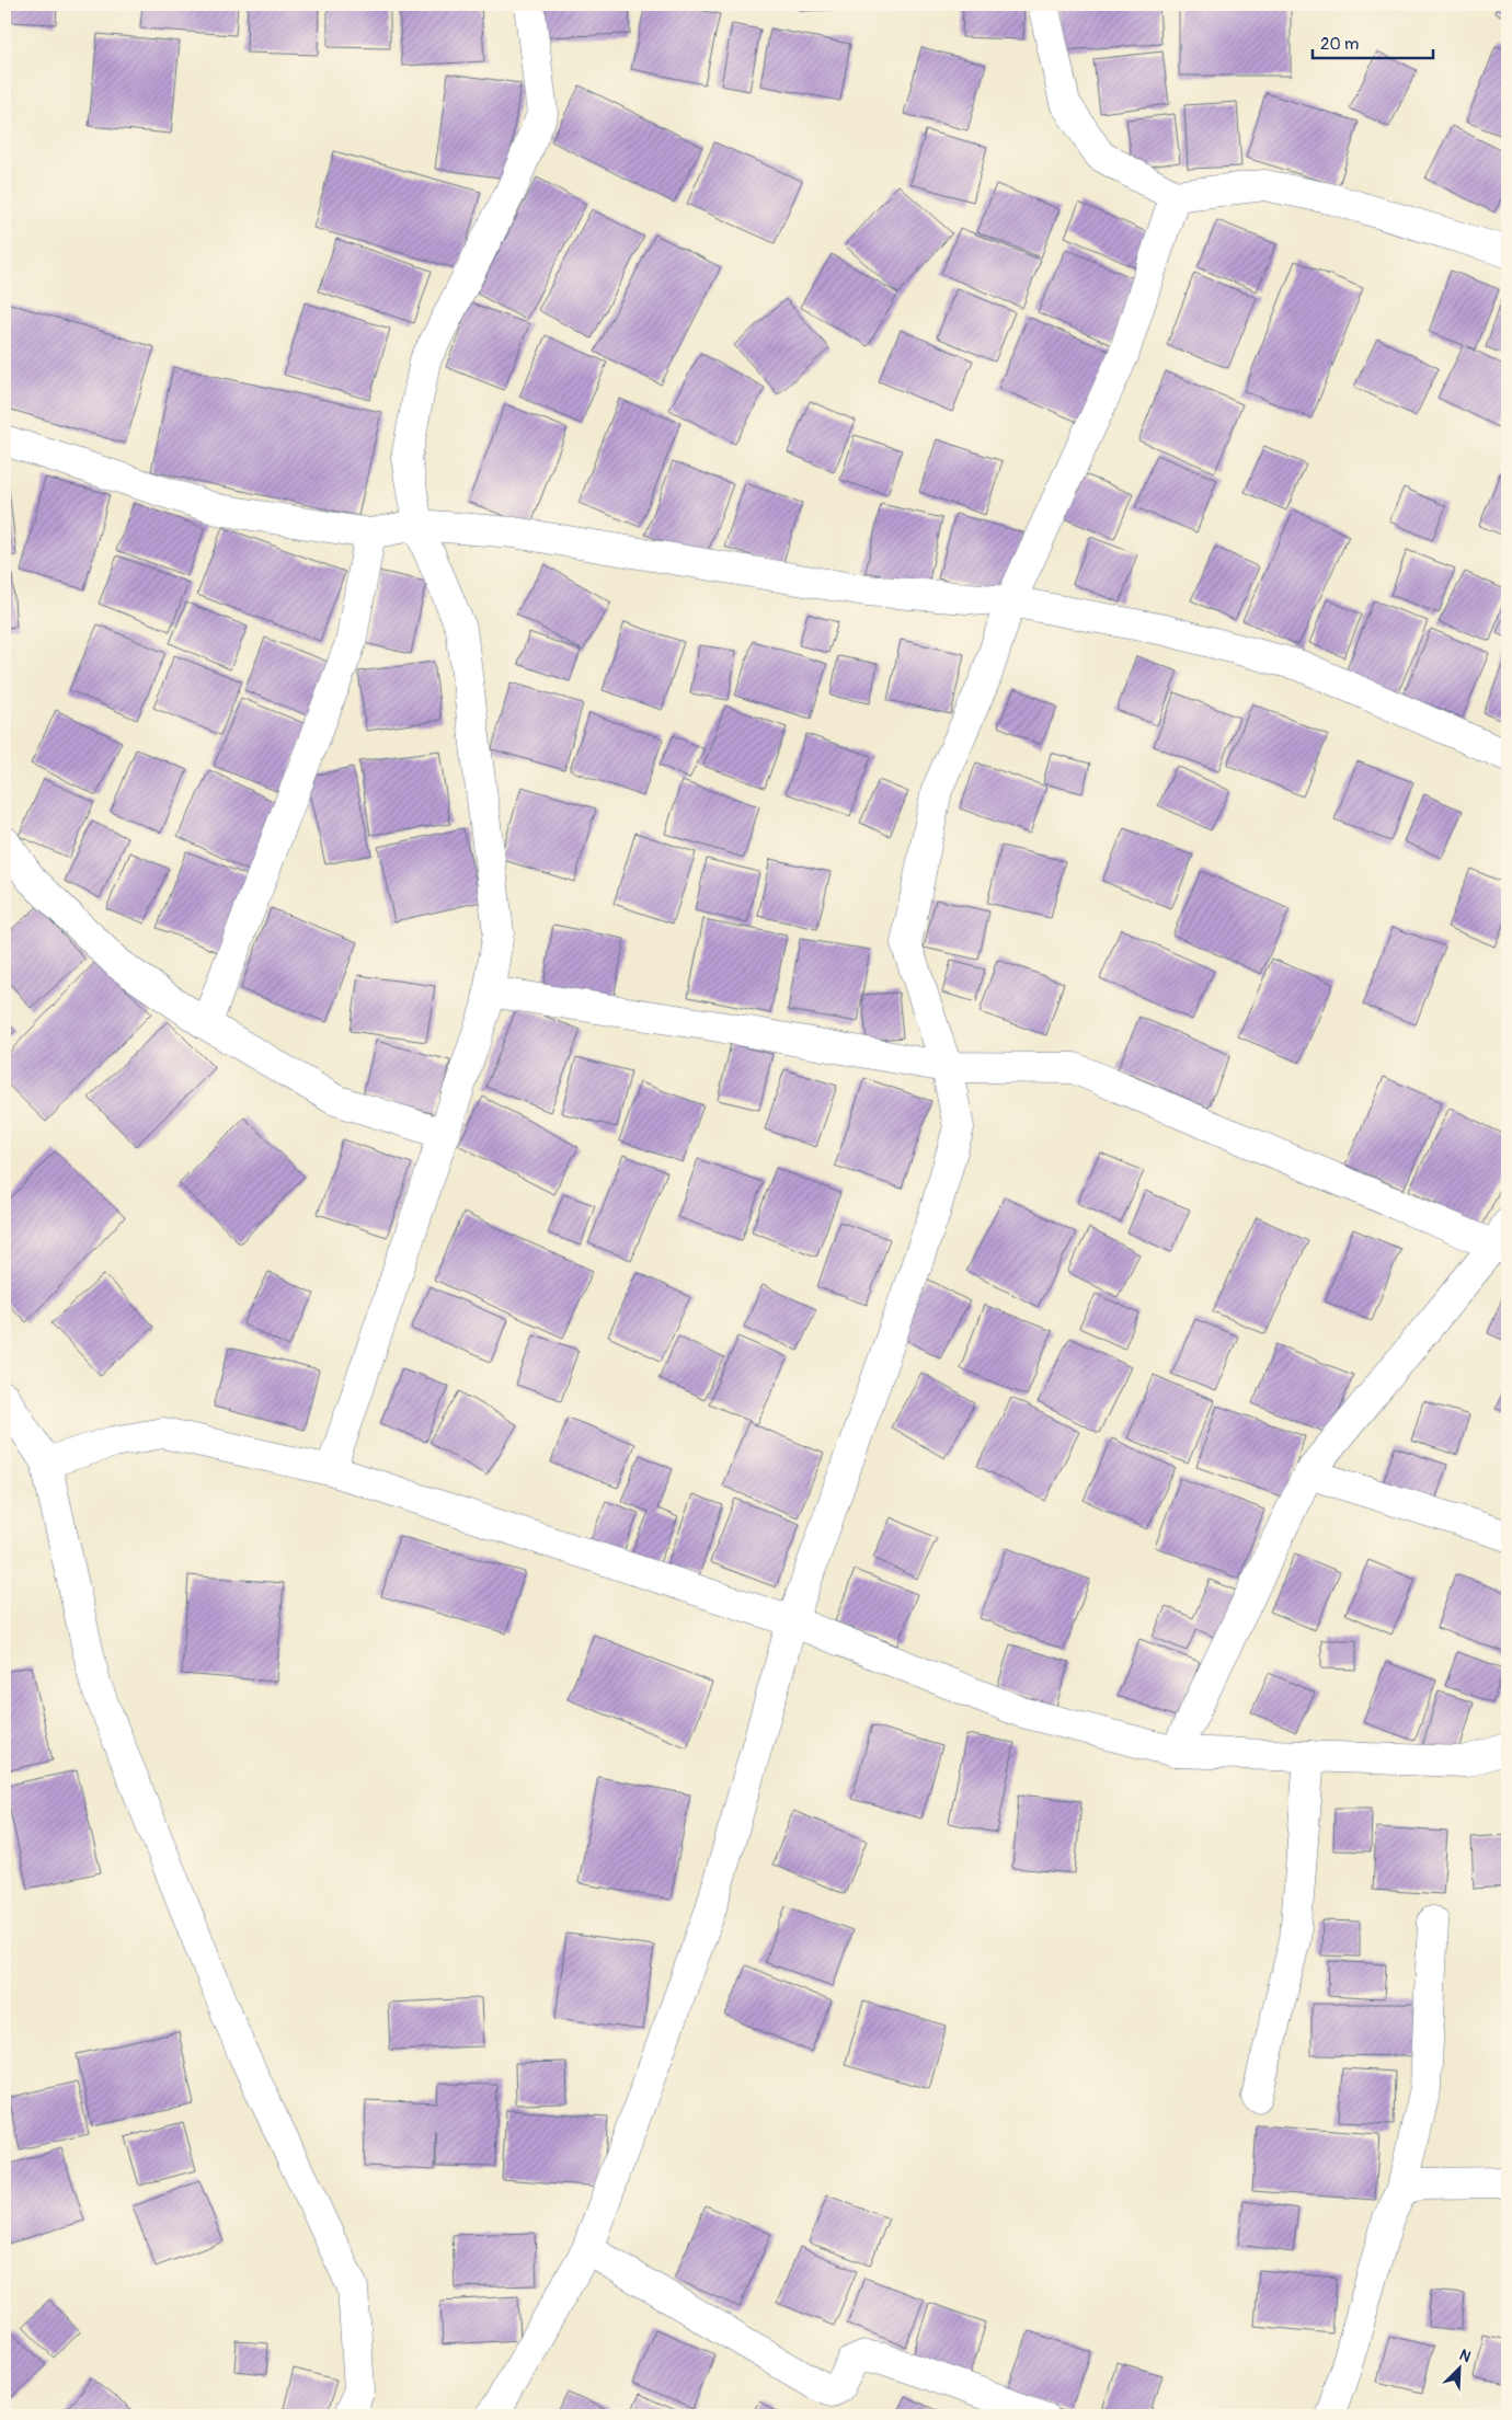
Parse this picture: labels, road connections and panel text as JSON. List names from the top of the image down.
{
  "scale_bar": "20 m",
  "north": "top right"
}
